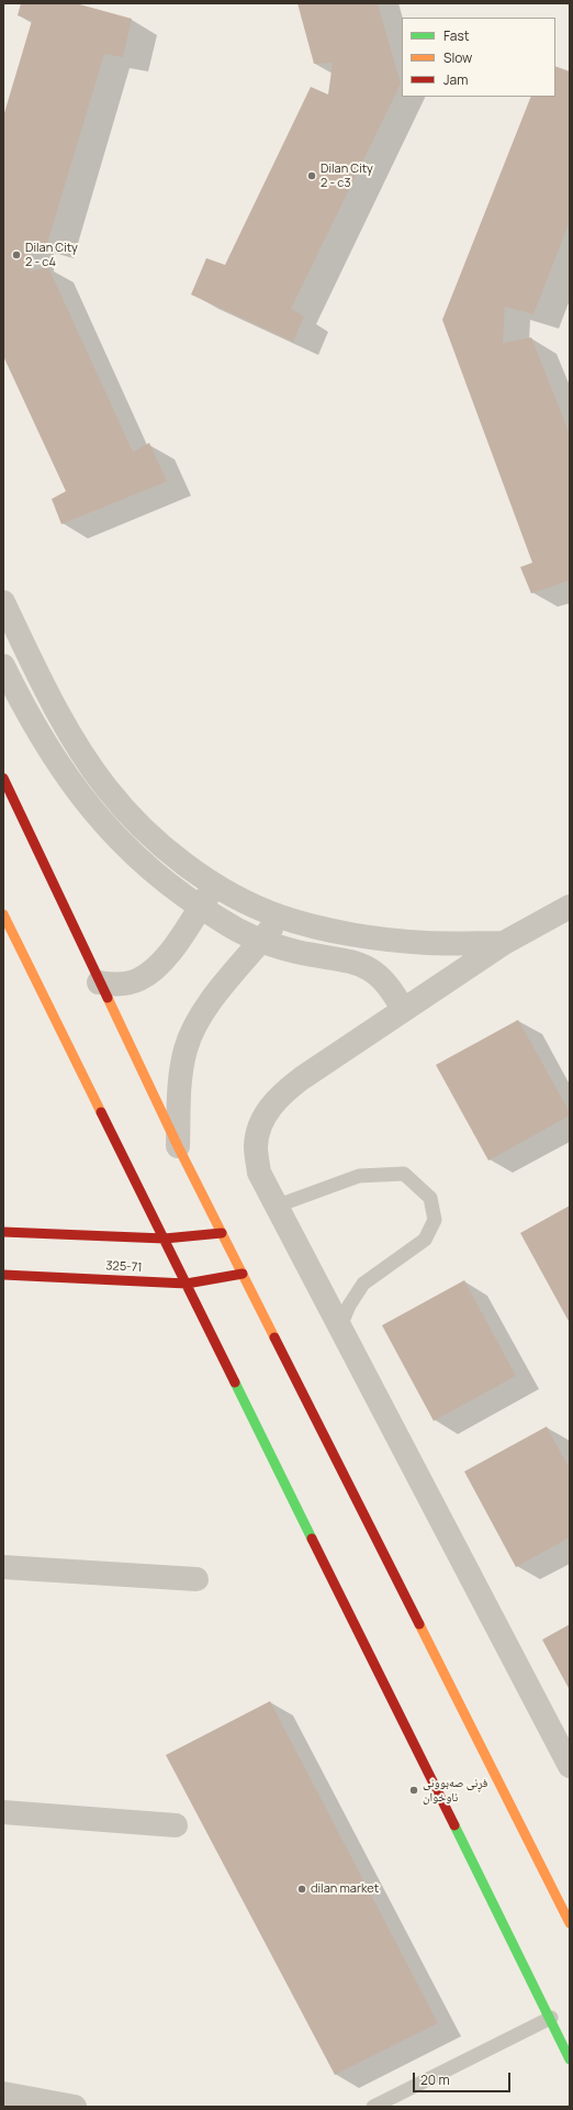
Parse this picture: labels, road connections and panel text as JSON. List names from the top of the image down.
{
  "streets": {
    "main road": ["325-71"]
  },
  "places": [
    "Dilan City 2 - c3",
    "Dilan City 2 - c4",
    "فڕنی صەبوونی ناوخوان",
    "dilan market"
  ],
  "legend": ["Fast", "Slow", "Jam"],
  "scale_bar": "20 m"
}
